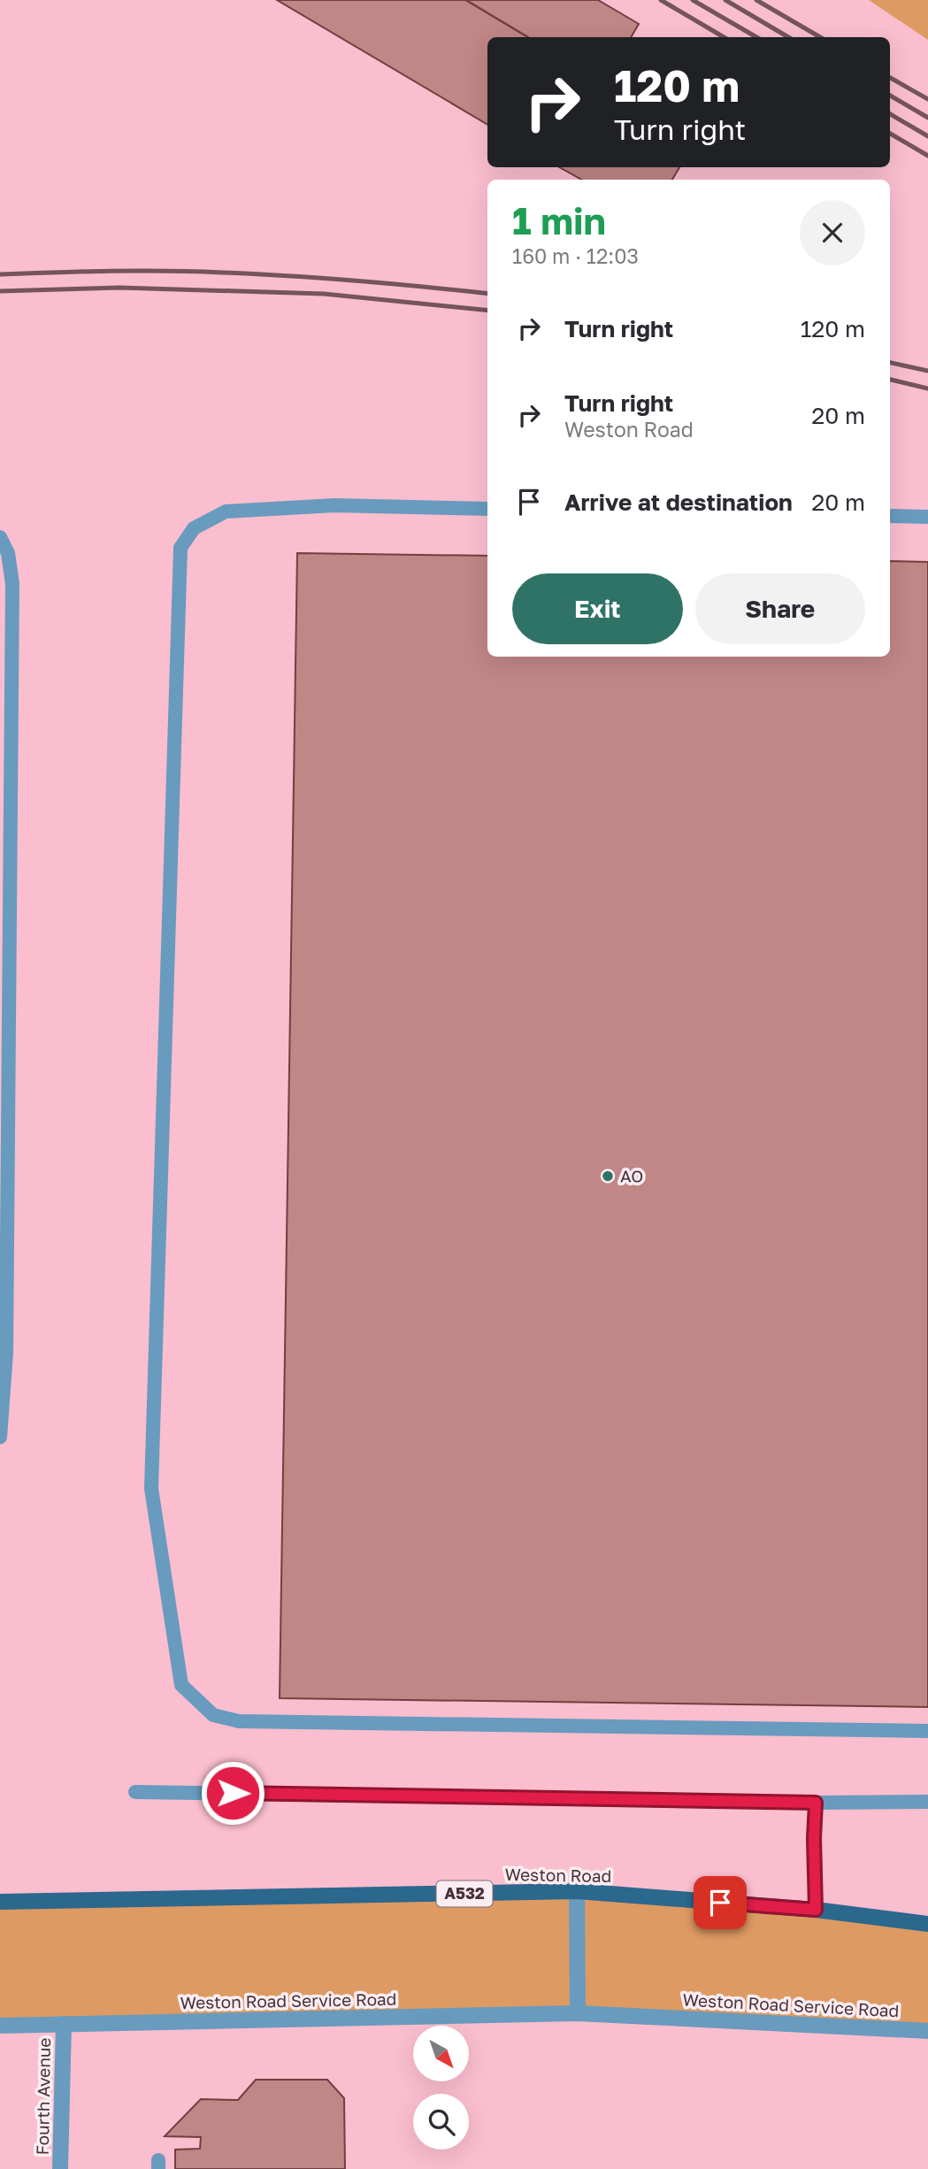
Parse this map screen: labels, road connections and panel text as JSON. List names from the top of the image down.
{
  "streets": {
    "main road": ["Weston Road", "A532"],
    "street": ["Weston Road Service Road", "Fourth Avenue"]
  },
  "crossings": [
    ["Weston Road Service Road", "Fourth Avenue"]
  ],
  "places": ["AO"],
  "north": "bottom right",
  "page": {
    "turn": ["120 m", "Turn right"],
    "heading": ["1 min", "160 m · 12:03"],
    "list": [
      {
        "name": "Turn right",
        "value": "120 m"
      },
      {
        "name": "Turn right",
        "note": "Weston Road",
        "value": "20 m"
      },
      {
        "name": "Arrive at destination",
        "value": "20 m"
      }
    ],
    "buttons": ["Exit", "Share"]
  }
}
